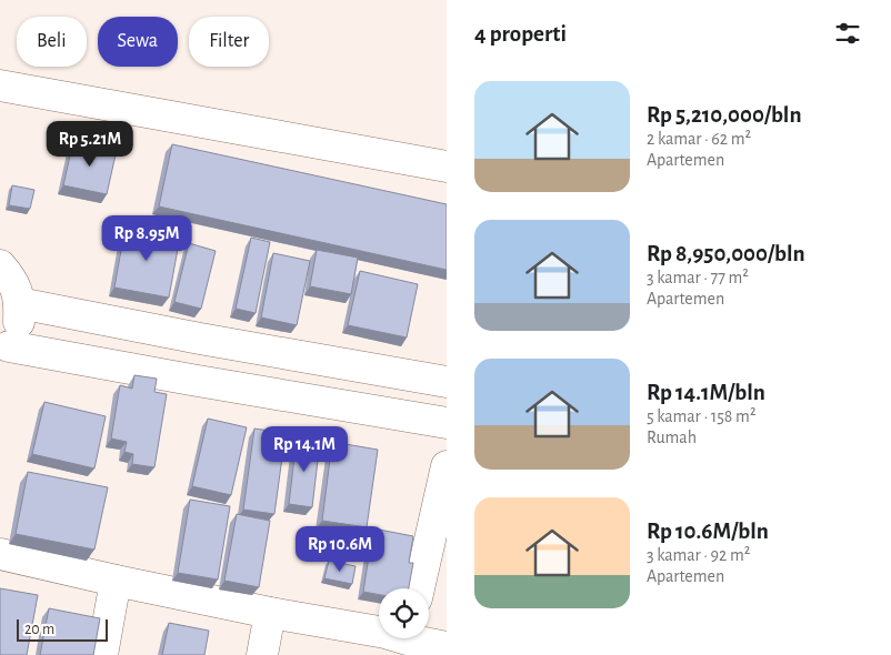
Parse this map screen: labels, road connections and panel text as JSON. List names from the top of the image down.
{
  "scale_bar": "20 m",
  "page": {
    "heading": "4 properti",
    "chip": ["Beli", "Sewa", "Filter"],
    "list": [
      {
        "name": "Rp 5,210,000/bln",
        "note": "2 kamar · 62 m² · Apartemen"
      },
      {
        "name": "Rp 8,950,000/bln",
        "note": "3 kamar · 77 m² · Apartemen"
      },
      {
        "name": "Rp 14.1M/bln",
        "note": "5 kamar · 158 m² · Rumah"
      },
      {
        "name": "Rp 10.6M/bln",
        "note": "3 kamar · 92 m² · Apartemen"
      }
    ],
    "price": [
      "Rp 5.21M",
      "Rp 8.95M",
      "Rp 14.1M",
      "Rp 10.6M"
    ],
    "scale": "20 m"
  }
}
